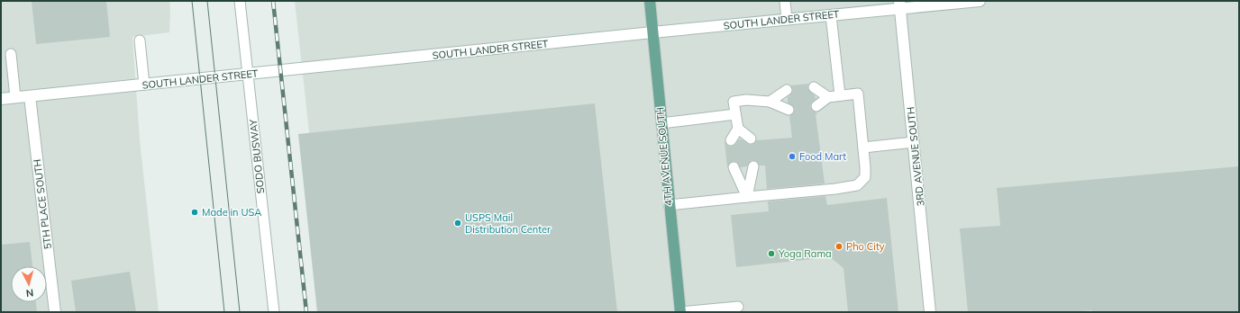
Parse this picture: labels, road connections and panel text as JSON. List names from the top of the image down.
{
  "streets": {
    "main road": [
      "SOUTH LANDER STREET",
      "4TH AVENUE SOUTH",
      "3RD AVENUE SOUTH",
      "5TH PLACE SOUTH"
    ],
    "lane": ["SODO BUSWAY"]
  },
  "crossings": [
    ["SOUTH LANDER STREET", "SODO BUSWAY"],
    ["SOUTH LANDER STREET", "4TH AVENUE SOUTH"],
    ["SOUTH LANDER STREET", "3RD AVENUE SOUTH"],
    ["SOUTH LANDER STREET", "5TH PLACE SOUTH"]
  ],
  "places": [
    "Food Mart",
    "Made in USA",
    "USPS Mail Distribution Center",
    "Pho City",
    "Yoga Rama"
  ],
  "north": "bottom"
}
